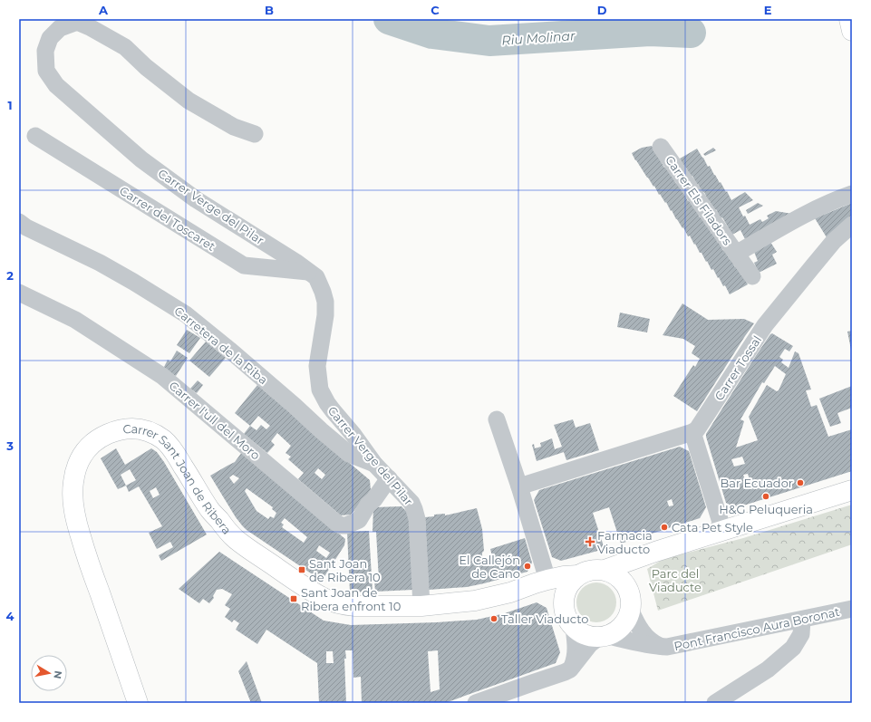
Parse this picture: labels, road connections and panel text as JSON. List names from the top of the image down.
{
  "streets": {
    "main road": ["Carrer Sant Joan de Ribera"],
    "street": [
      "Carrer Els Filadors",
      "Carrer Verge del Pilar",
      "Carrer del Toscaret",
      "Carretera de la Riba",
      "Carrer Tossal",
      "Carrer l'ull del Moro",
      "Pont Francisco Aura Boronat"
    ]
  },
  "crossings": [
    ["Carrer Verge del Pilar", "Carrer del Toscaret"],
    ["Carrer Verge del Pilar", "Carretera de la Riba"],
    ["Carrer Verge del Pilar", "Carrer l'ull del Moro"],
    ["Carrer Verge del Pilar", "Carrer Sant Joan de Ribera"],
    ["Carrer Sant Joan de Ribera", "Pont Francisco Aura Boronat"]
  ],
  "water": ["Riu Molinar"],
  "parks": ["Parc del Viaducte"],
  "places": {
    "other": [
      "Bar Ecuador",
      "H&G Peluqueria",
      "Cata Pet Style",
      "El Callejón de Cano",
      "Taller Viaducto"
    ],
    "health": ["Farmacia Viaducto"],
    "transit": ["Sant Joan de Ribera 10", "Sant Joan de Ribera enfront 10"]
  },
  "north": "right",
  "grid": {
    "columns": [
      "A",
      "B",
      "C",
      "D",
      "E"
    ],
    "rows": [
      "1",
      "2",
      "3",
      "4"
    ]
  }
}
